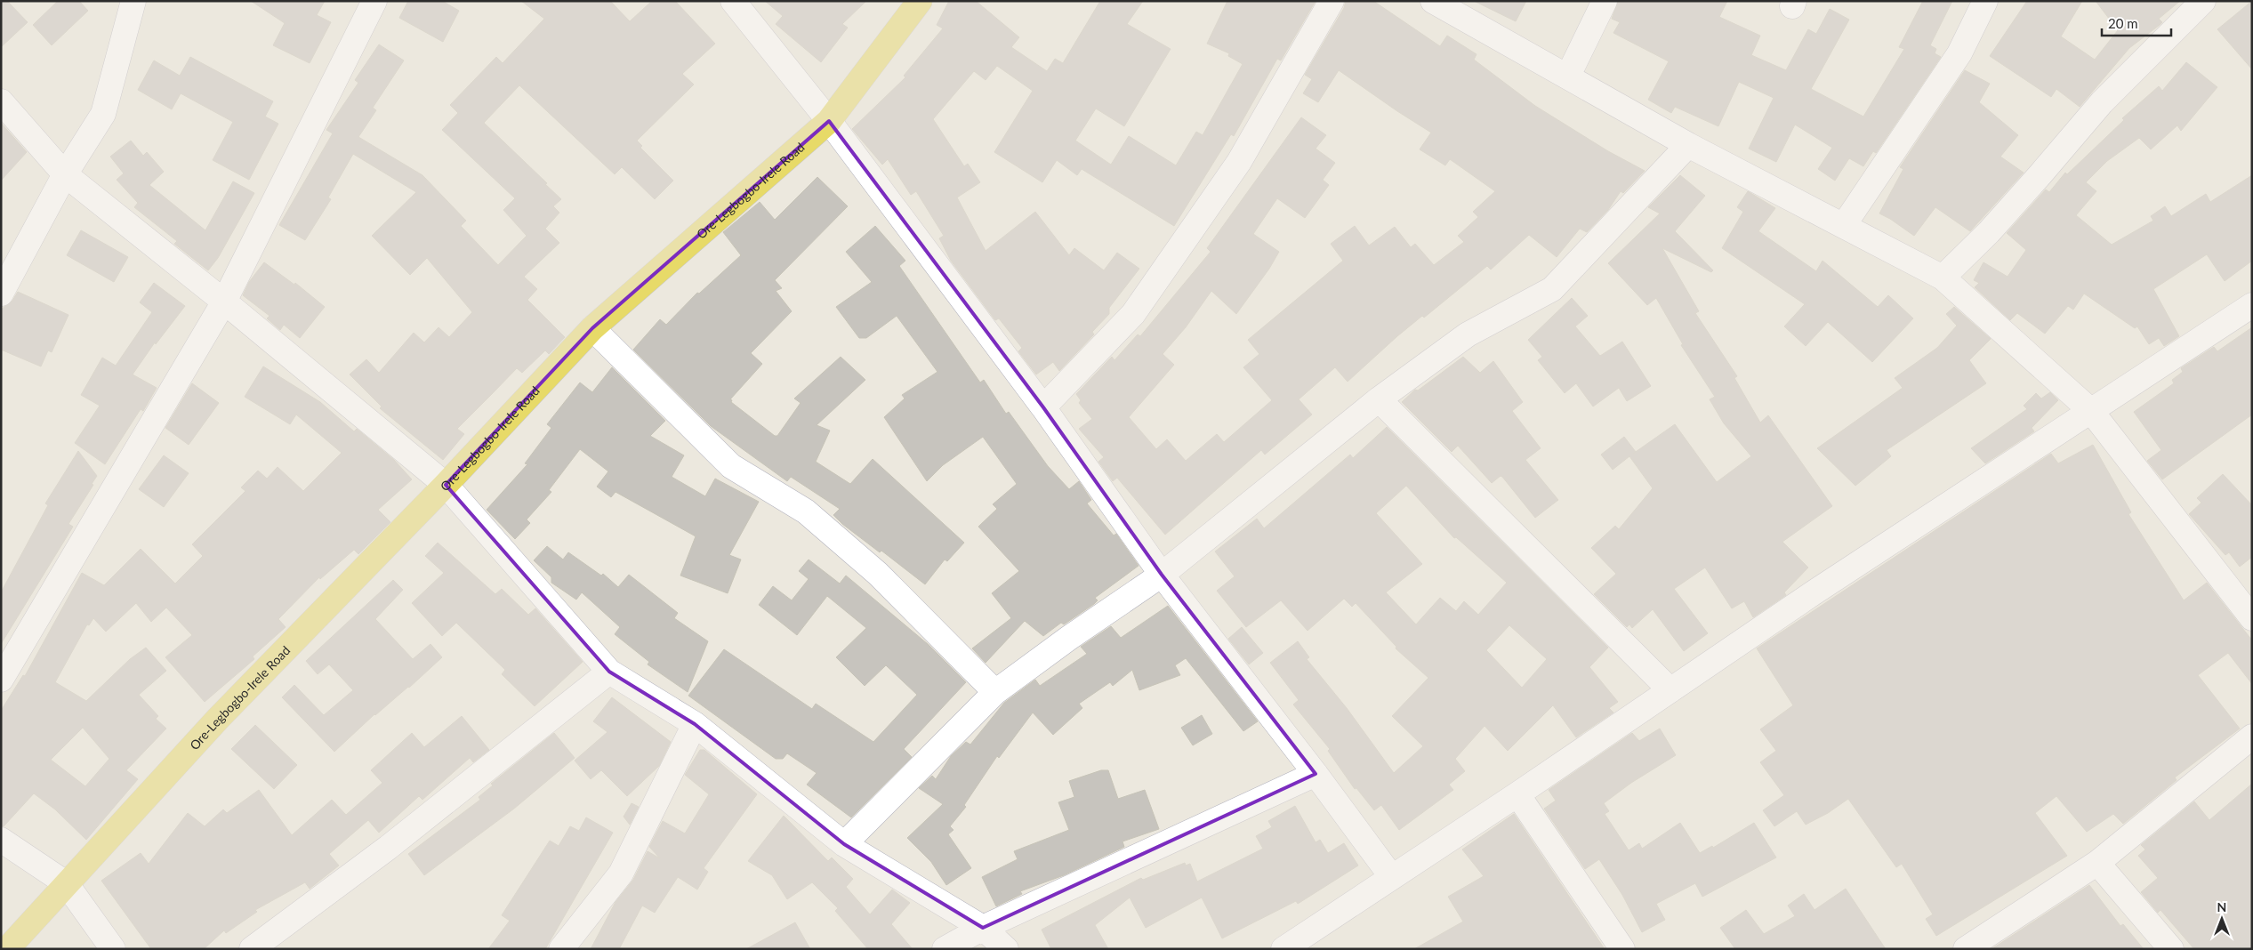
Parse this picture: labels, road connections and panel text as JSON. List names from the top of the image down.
{
  "streets": {
    "main road": ["Ore-Legbogbo-Irele Road"]
  },
  "scale_bar": "20 m",
  "north": "top"
}
